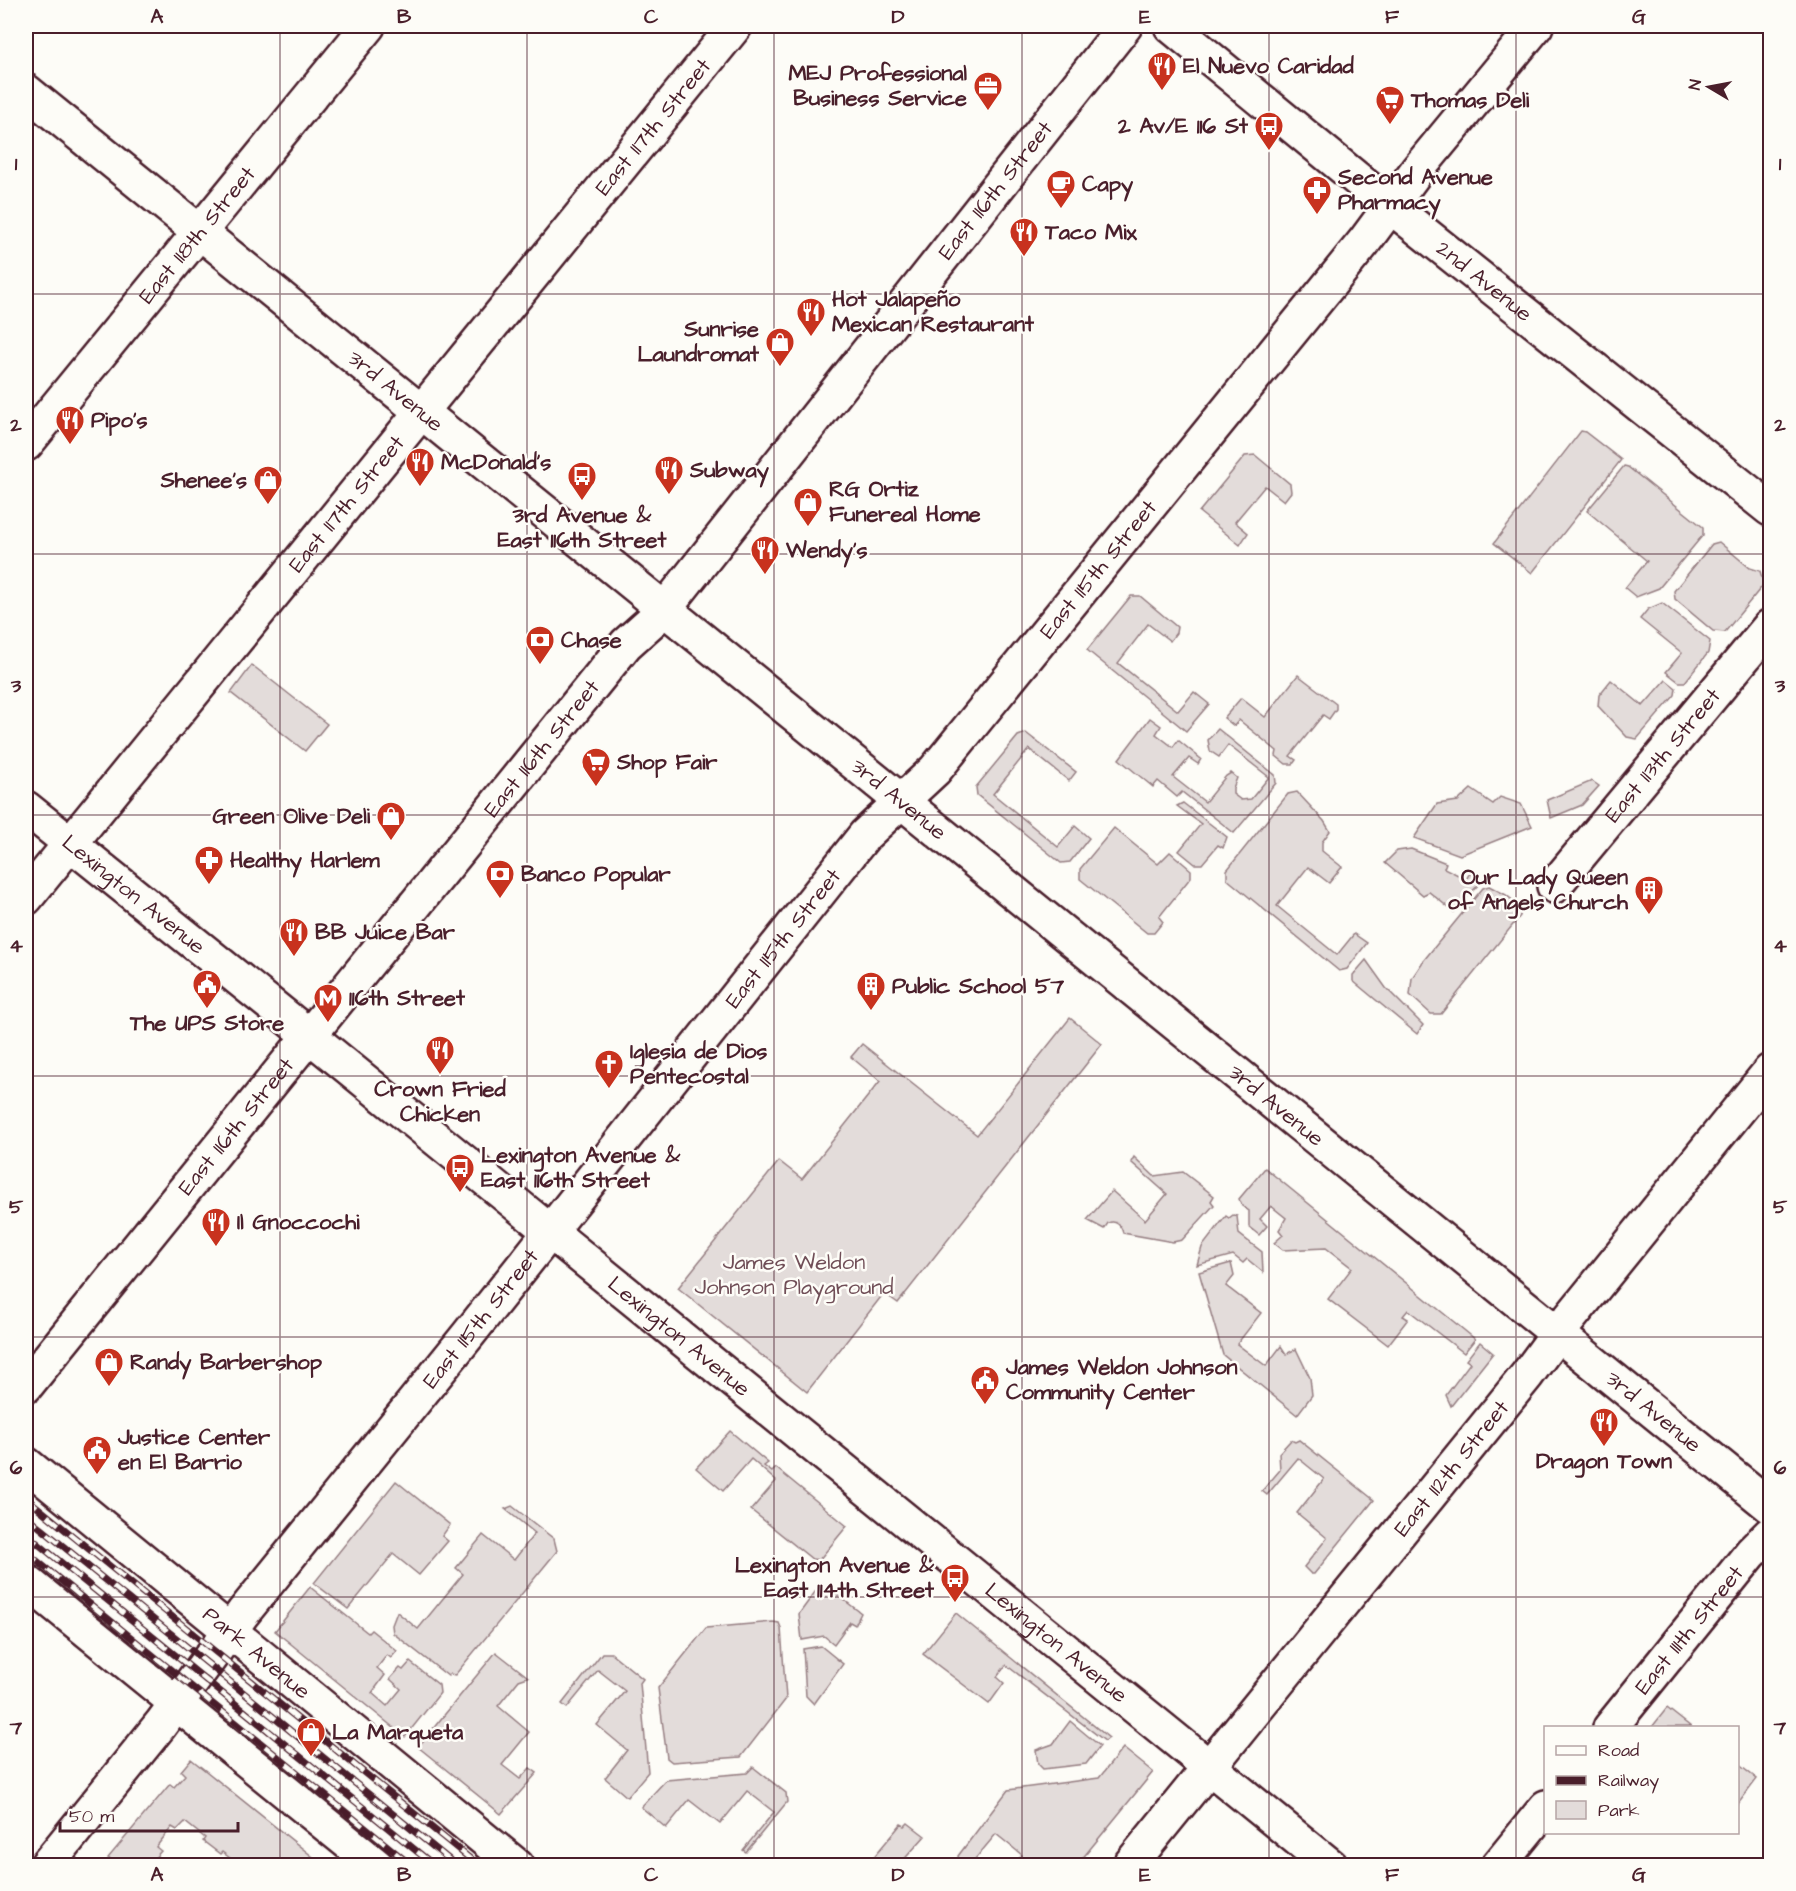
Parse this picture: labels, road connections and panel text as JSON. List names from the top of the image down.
{
  "streets": {
    "street": [
      "East 117th Street",
      "East 116th Street",
      "East 118th Street",
      "2nd Avenue",
      "3rd Avenue",
      "East 115th Street",
      "East 113th Street",
      "Lexington Avenue",
      "East 112th Street",
      "East 111th Street",
      "Park Avenue"
    ]
  },
  "crossings": [
    ["East 117th Street", "3rd Avenue"],
    ["East 117th Street", "Lexington Avenue"],
    ["East 116th Street", "3rd Avenue"],
    ["East 116th Street", "Lexington Avenue"],
    ["East 118th Street", "3rd Avenue"],
    ["2nd Avenue", "East 115th Street"],
    ["3rd Avenue", "East 115th Street"],
    ["3rd Avenue", "East 112th Street"],
    ["East 115th Street", "Lexington Avenue"],
    ["East 115th Street", "Park Avenue"],
    ["Lexington Avenue", "East 112th Street"]
  ],
  "parks": ["James Weldon Johnson Playground"],
  "places": {
    "restaurant": [
      "El Nuevo Caridad",
      "Taco Mix",
      "Hot Jalapeño Mexican Restaurant",
      "Pipo's",
      "McDonald's",
      "Subway",
      "Wendy's",
      "BB Juice Bar",
      "Crown Fried Chicken",
      "Il Gnoccochi",
      "Dragon Town"
    ],
    "office": ["MEJ Professional Business Service"],
    "supermarket": ["Thomas Deli", "Shop Fair"],
    "bus stop": [
      "2 Av/E 116 St",
      "3rd Avenue & East 116th Street",
      "Lexington Avenue & East 116th Street",
      "Lexington Avenue & East 114th Street"
    ],
    "cafe": ["Capy"],
    "pharmacy": ["Second Avenue Pharmacy", "Healthy Harlem"],
    "shop": [
      "Sunrise Laundromat",
      "Shenee's",
      "RG Ortiz Funereal Home",
      "Green Olive Deli",
      "Randy Barbershop",
      "La Marqueta"
    ],
    "bank": ["Chase", "Banco Popular"],
    "building": ["Our Lady Queen of Angels Church", "Public School 57"],
    "public building": ["The UPS Store", "James Weldon Johnson Community Center", "Justice Center en El Barrio"],
    "metro station": ["116th Street"],
    "church": ["Iglesia de Dios Pentecostal"]
  },
  "legend": ["Road", "Railway", "Park"],
  "scale_bar": "50 m",
  "north": "left",
  "grid": {
    "columns": [
      "A",
      "B",
      "C",
      "D",
      "E",
      "F",
      "G"
    ],
    "rows": [
      "1",
      "2",
      "3",
      "4",
      "5",
      "6",
      "7"
    ]
  }
}
